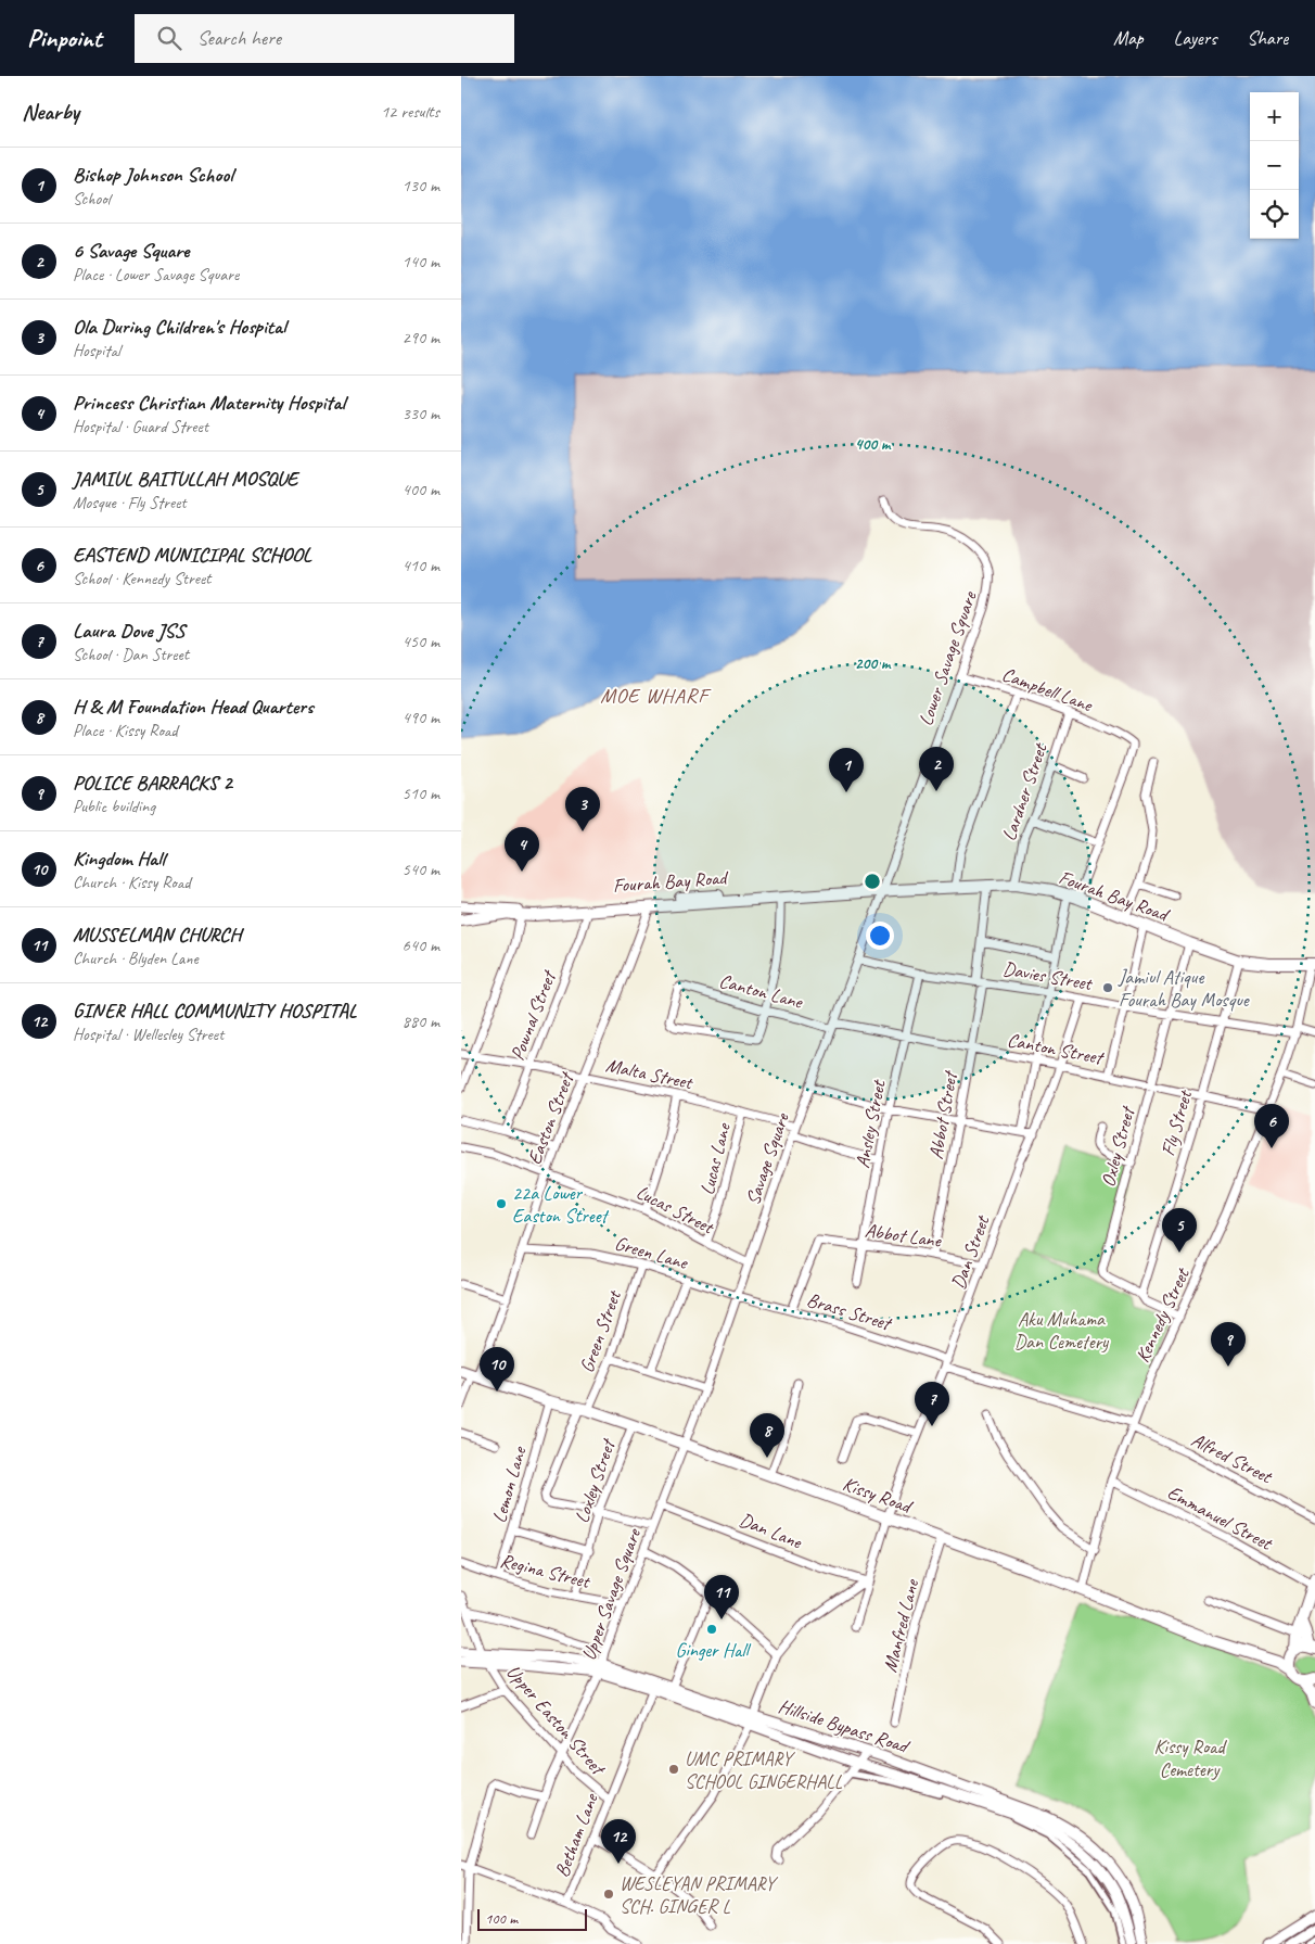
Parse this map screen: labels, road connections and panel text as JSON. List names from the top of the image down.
{
  "streets": {
    "main road": ["Fourah Bay Road", "Kissy Road"],
    "street": [
      "Lower Savage Square",
      "Campbell Lane",
      "Lardner Street",
      "Davies Street",
      "Canton Lane",
      "Pownal Street",
      "Canton Street",
      "Malta Street",
      "Abbot Street",
      "Easton Street",
      "Fly Street",
      "Ansley Street",
      "Oxley Street",
      "Lucas Lane",
      "Savage Square",
      "Lucas Street",
      "Abbot Lane",
      "Green Lane",
      "Dan Street",
      "Brass Street",
      "Kennedy Street",
      "Green Street",
      "Alfred Street",
      "Loxley Street",
      "Lemon Lane",
      "Emmanuel Street",
      "Dan Lane",
      "Regina Street",
      "Upper Savage Square",
      "Manfred Lane",
      "Upper Easton Street",
      "Hillside Bypass Road",
      "Betham Lane"
    ]
  },
  "crossings": [
    ["Lower Savage Square", "Campbell Lane"],
    ["Lower Savage Square", "Fourah Bay Road"],
    ["Lower Savage Square", "Savage Square"],
    ["Campbell Lane", "Lardner Street"],
    ["Lardner Street", "Fourah Bay Road"],
    ["Fourah Bay Road", "Pownal Street"],
    ["Fourah Bay Road", "Abbot Street"],
    ["Fourah Bay Road", "Easton Street"],
    ["Fourah Bay Road", "Fly Street"],
    ["Fourah Bay Road", "Oxley Street"],
    ["Fourah Bay Road", "Savage Square"],
    ["Fourah Bay Road", "Kennedy Street"],
    ["Davies Street", "Abbot Street"],
    ["Davies Street", "Fly Street"],
    ["Davies Street", "Ansley Street"],
    ["Davies Street", "Oxley Street"],
    ["Davies Street", "Savage Square"],
    ["Davies Street", "Dan Street"],
    ["Davies Street", "Kennedy Street"],
    ["Canton Lane", "Canton Street"],
    ["Canton Lane", "Savage Square"],
    ["Pownal Street", "Malta Street"],
    ["Canton Street", "Abbot Street"],
    ["Canton Street", "Fly Street"],
    ["Canton Street", "Ansley Street"],
    ["Canton Street", "Oxley Street"],
    ["Canton Street", "Savage Square"],
    ["Canton Street", "Dan Street"],
    ["Canton Street", "Kennedy Street"],
    ["Malta Street", "Easton Street"],
    ["Malta Street", "Ansley Street"],
    ["Malta Street", "Lucas Lane"],
    ["Malta Street", "Savage Square"],
    ["Abbot Street", "Abbot Lane"],
    ["Easton Street", "Lucas Street"],
    ["Easton Street", "Green Lane"],
    ["Easton Street", "Kissy Road"],
    ["Fly Street", "Oxley Street"],
    ["Ansley Street", "Abbot Lane"],
    ["Oxley Street", "Kennedy Street"],
    ["Lucas Lane", "Lucas Street"],
    ["Savage Square", "Lucas Street"],
    ["Savage Square", "Green Lane"],
    ["Savage Square", "Brass Street"],
    ["Savage Square", "Kissy Road"],
    ["Savage Square", "Upper Savage Square"],
    ["Abbot Lane", "Dan Street"],
    ["Abbot Lane", "Brass Street"],
    ["Green Lane", "Brass Street"],
    ["Green Lane", "Green Street"],
    ["Dan Street", "Brass Street"],
    ["Dan Street", "Kissy Road"],
    ["Dan Street", "Dan Lane"],
    ["Brass Street", "Kennedy Street"],
    ["Brass Street", "Alfred Street"],
    ["Kennedy Street", "Alfred Street"],
    ["Kennedy Street", "Kissy Road"],
    ["Kennedy Street", "Emmanuel Street"],
    ["Green Street", "Loxley Street"],
    ["Green Street", "Kissy Road"],
    ["Loxley Street", "Kissy Road"],
    ["Loxley Street", "Regina Street"],
    ["Lemon Lane", "Kissy Road"],
    ["Lemon Lane", "Regina Street"],
    ["Kissy Road", "Upper Savage Square"],
    ["Kissy Road", "Manfred Lane"],
    ["Dan Lane", "Upper Savage Square"],
    ["Regina Street", "Upper Savage Square"],
    ["Upper Savage Square", "Upper Easton Street"],
    ["Upper Savage Square", "Hillside Bypass Road"],
    ["Upper Easton Street", "Hillside Bypass Road"],
    ["Upper Easton Street", "Betham Lane"],
    ["Hillside Bypass Road", "Betham Lane"]
  ],
  "districts": ["MOE WHARF"],
  "parks": ["Aku Muhama Dan Cemetery", "Kissy Road Cemetery"],
  "places": [
    "Jamiul Atique Fourah Bay Mosque",
    "22a Lower Easton Street",
    "Ginger Hall",
    "UMC PRIMARY SCHOOL GINGERHALL",
    "WESLEYAN PRIMARY SCH. GINGER L"
  ],
  "scale_bar": "100 m",
  "page": {
    "header": "Pinpoint",
    "search": "Search here",
    "nav": ["Map", "Layers", "Share"],
    "heading": ["Nearby", "12 results"],
    "map_buttons": ["+", "−"],
    "list": [
      {
        "mark": "1",
        "name": "Bishop Johnson School",
        "note": "School",
        "value": "130 m"
      },
      {
        "mark": "2",
        "name": "6 Savage Square",
        "note": "Place · Lower Savage Square",
        "value": "140 m"
      },
      {
        "mark": "3",
        "name": "Ola During Children's Hospital",
        "note": "Hospital",
        "value": "290 m"
      },
      {
        "mark": "4",
        "name": "Princess Christian Maternity Hospital",
        "note": "Hospital · Guard Street",
        "value": "330 m"
      },
      {
        "mark": "5",
        "name": "JAMIUL BAITULLAH MOSQUE",
        "note": "Mosque · Fly Street",
        "value": "400 m"
      },
      {
        "mark": "6",
        "name": "EASTEND MUNICIPAL SCHOOL",
        "note": "School · Kennedy Street",
        "value": "410 m"
      },
      {
        "mark": "7",
        "name": "Laura Dove JSS",
        "note": "School · Dan Street",
        "value": "450 m"
      },
      {
        "mark": "8",
        "name": "H & M Foundation Head Quarters",
        "note": "Place · Kissy Road",
        "value": "490 m"
      },
      {
        "mark": "9",
        "name": "POLICE BARRACKS 2",
        "note": "Public building",
        "value": "510 m"
      },
      {
        "mark": "10",
        "name": "Kingdom Hall",
        "note": "Church · Kissy Road",
        "value": "540 m"
      },
      {
        "mark": "11",
        "name": "MUSSELMAN CHURCH",
        "note": "Church · Blyden Lane",
        "value": "640 m"
      },
      {
        "mark": "12",
        "name": "GINER HALL COMMUNITY HOSPITAL",
        "note": "Hospital · Wellesley Street",
        "value": "880 m"
      }
    ],
    "pins": [
      "2",
      "1",
      "3",
      "4",
      "6",
      "5",
      "9",
      "10",
      "7",
      "8",
      "11",
      "12"
    ],
    "scale": "100 m"
  },
  "rings": ["400 m", "200 m"]
}
